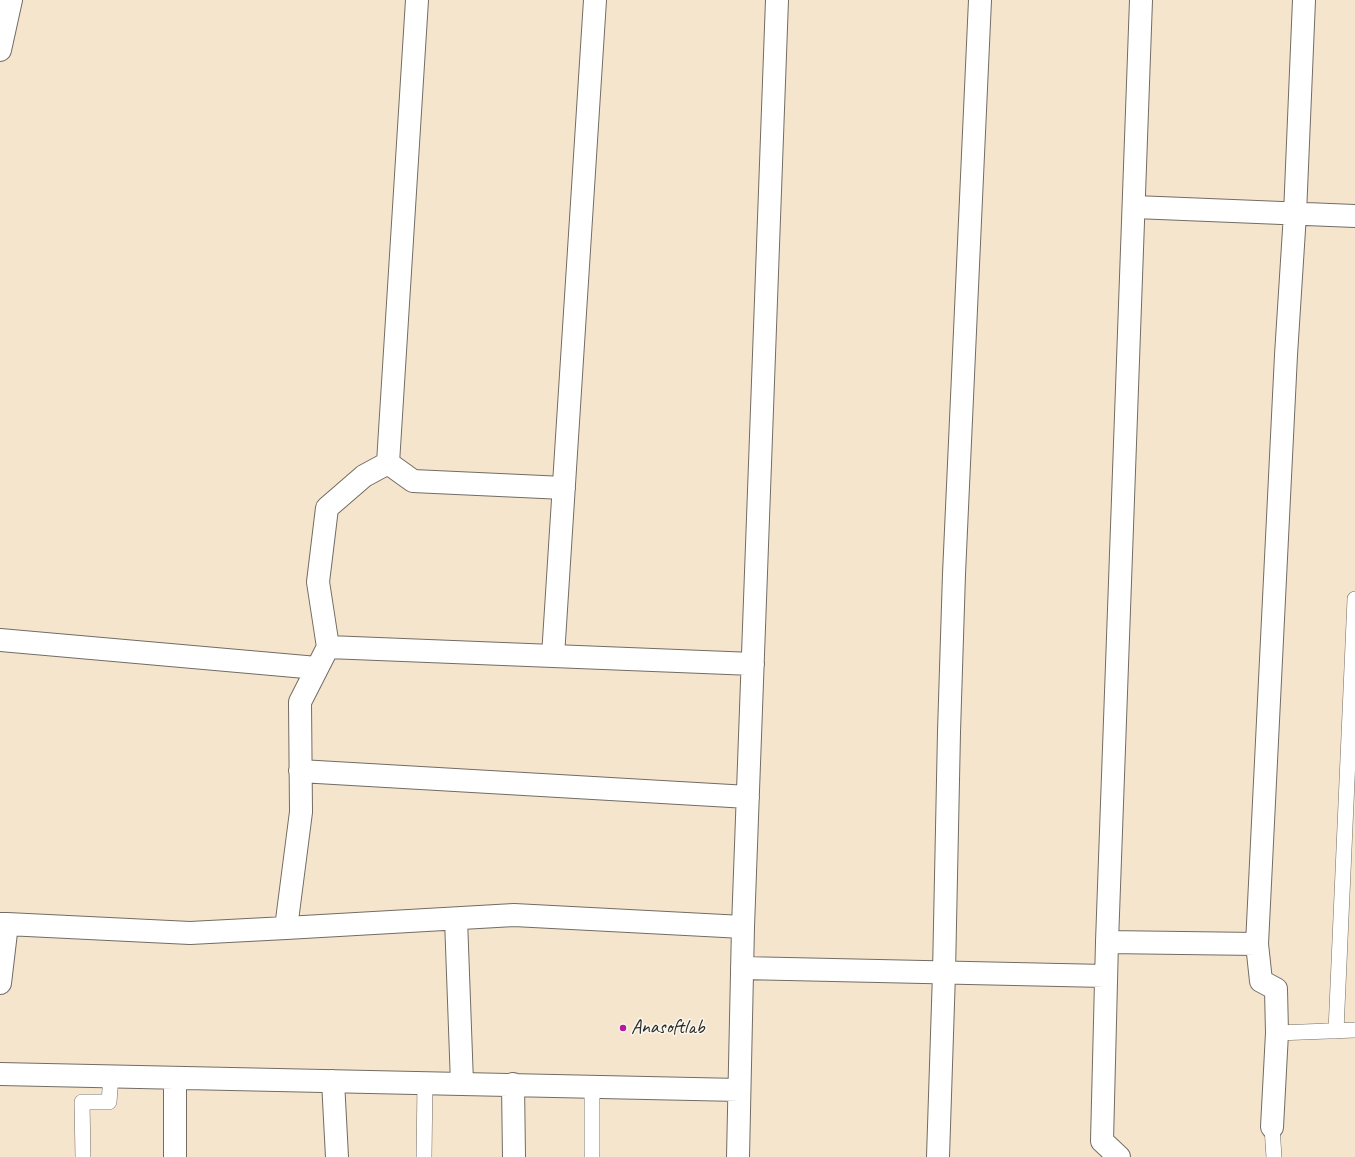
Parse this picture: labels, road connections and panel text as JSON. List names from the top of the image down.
{
  "places": ["Anasoftlab"]
}
